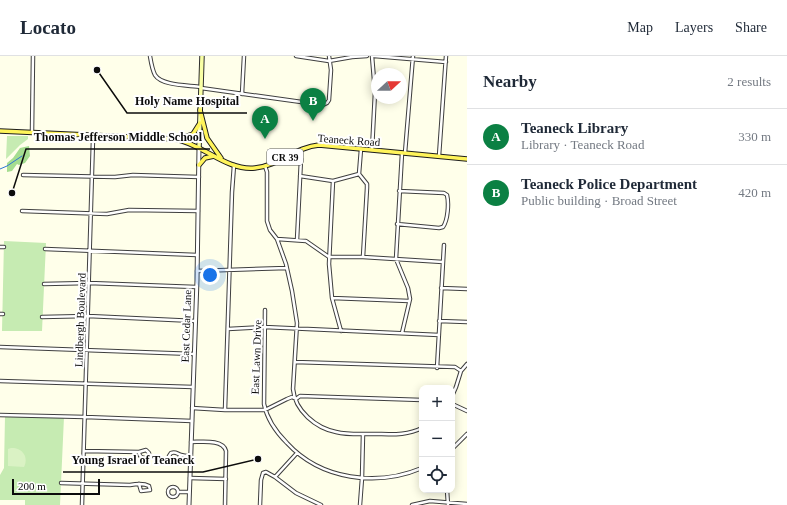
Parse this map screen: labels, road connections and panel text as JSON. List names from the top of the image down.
{
  "streets": {
    "main road": ["Teaneck Road", "CR 39"],
    "street": ["Lindbergh Boulevard", "East Cedar Lane", "East Lawn Drive"]
  },
  "crossings": [
    ["Teaneck Road", "Lindbergh Boulevard"],
    ["Teaneck Road", "East Cedar Lane"]
  ],
  "places": ["Holy Name Hospital", "Thomas Jefferson Middle School", "Young Israel of Teaneck"],
  "scale_bar": "200 m",
  "north": "right",
  "page": {
    "header": "Locato",
    "nav": ["Map", "Layers", "Share"],
    "heading": ["Nearby", "2 results"],
    "pins": ["B", "A"],
    "list": [
      {
        "mark": "A",
        "name": "Teaneck Library",
        "note": "Library · Teaneck Road",
        "value": "330 m"
      },
      {
        "mark": "B",
        "name": "Teaneck Police Department",
        "note": "Public building · Broad Street",
        "value": "420 m"
      }
    ],
    "map_buttons": ["+", "−"],
    "scale": "200 m"
  }
}
